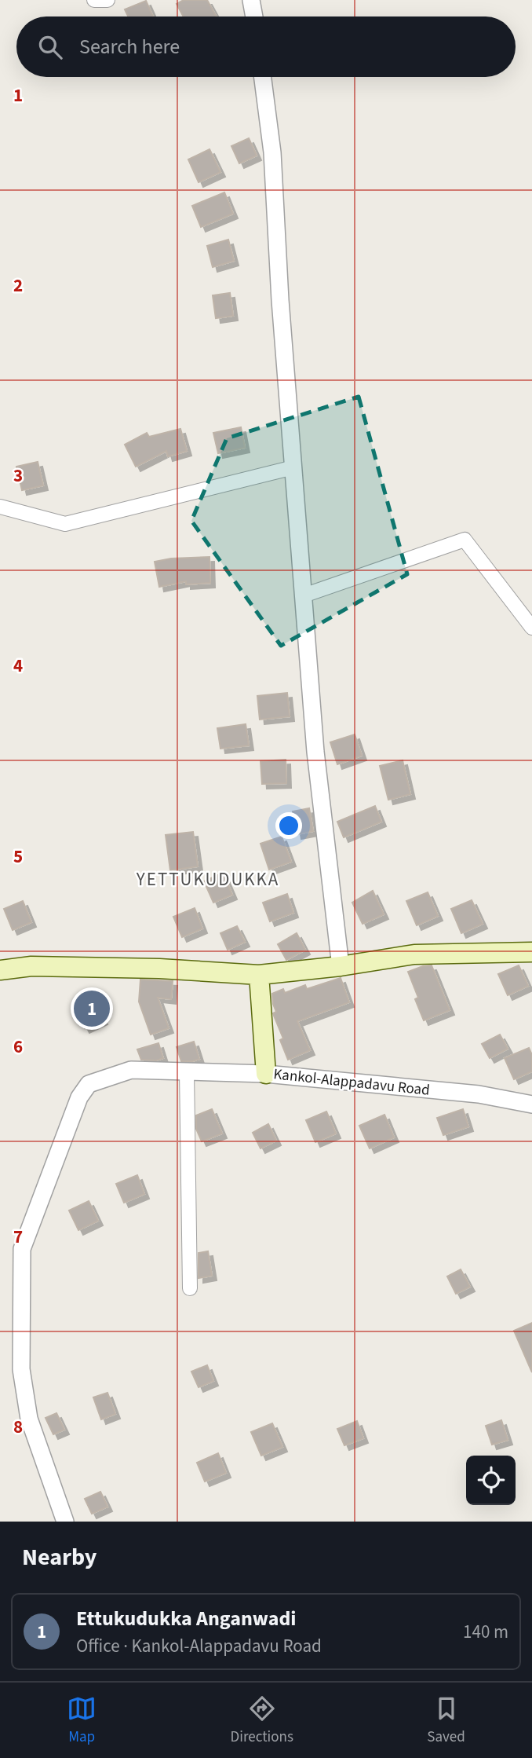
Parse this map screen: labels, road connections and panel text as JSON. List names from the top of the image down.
{
  "streets": {
    "main road": ["Kankol-Alappadavu Road"]
  },
  "districts": ["YETTUKUDUKKA"],
  "page": {
    "search": "Search here",
    "pins": "1",
    "heading": "Nearby",
    "list": [
      {
        "mark": "1",
        "name": "Ettukudukka Anganwadi",
        "note": "Office · Kankol-Alappadavu Road",
        "value": "140 m"
      }
    ],
    "nav": ["Map", "Directions", "Saved"]
  },
  "grid": {
    "rows": [
      "1",
      "2",
      "3",
      "4",
      "5",
      "6",
      "7",
      "8"
    ]
  }
}
